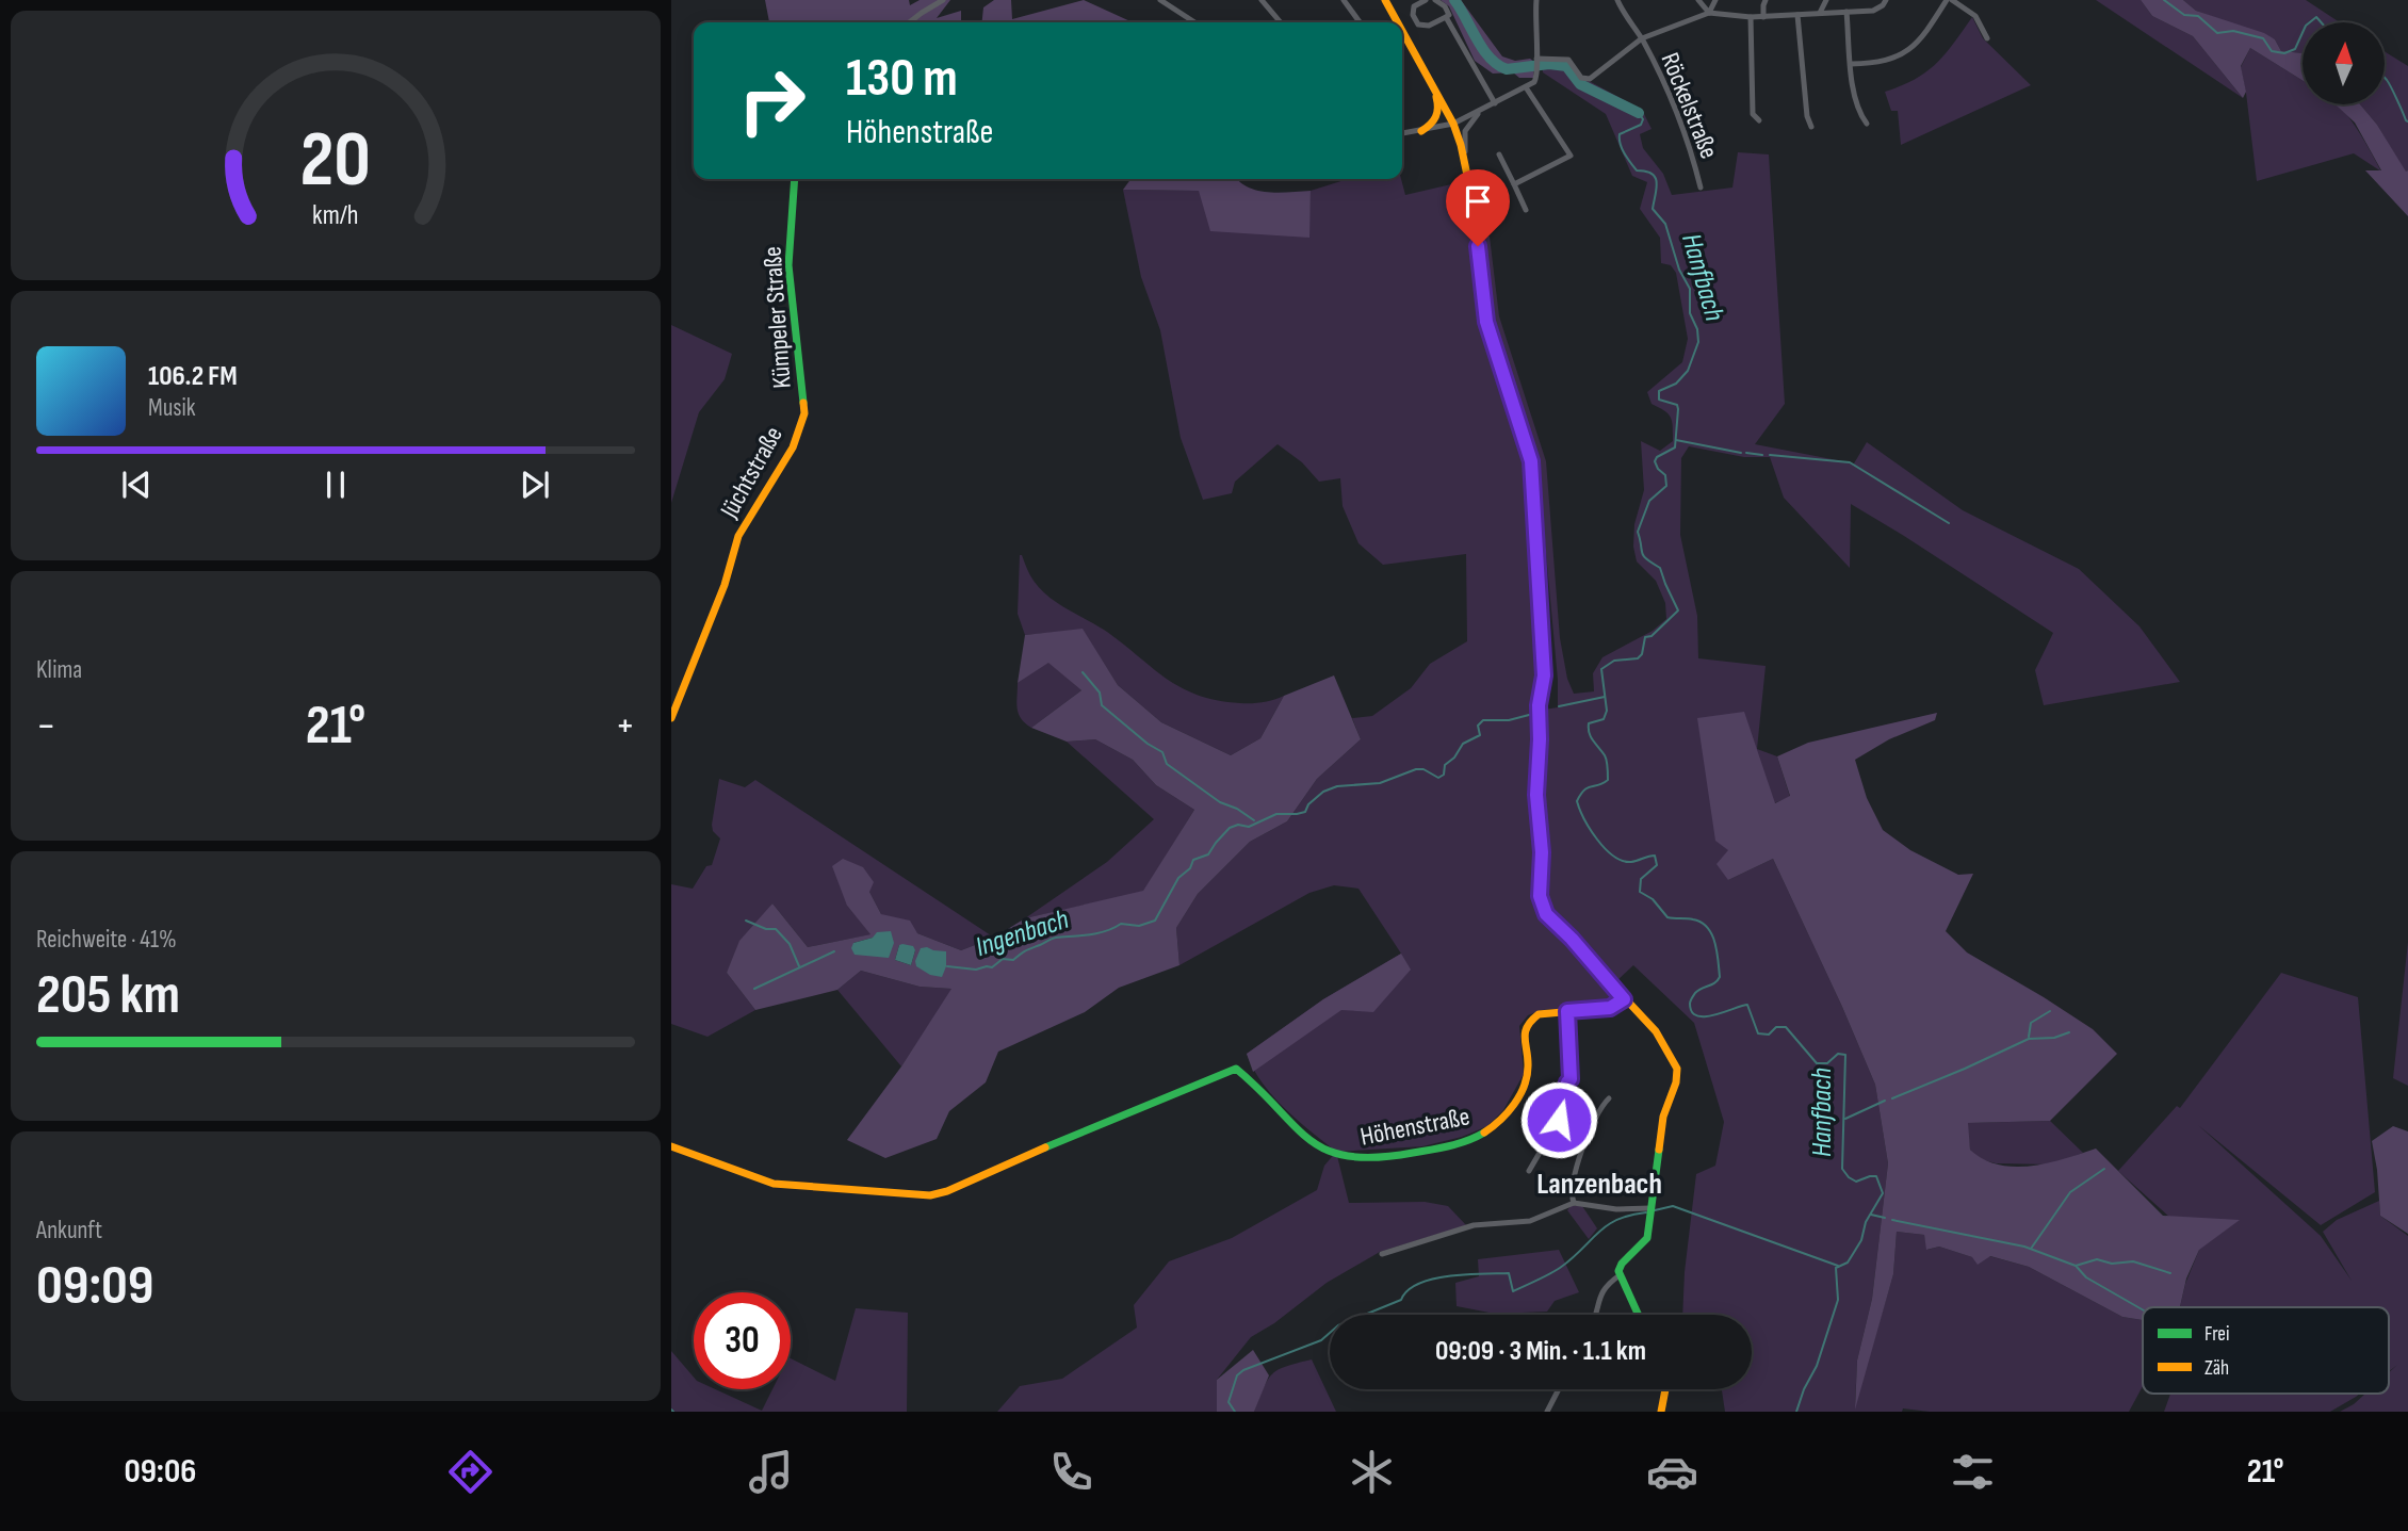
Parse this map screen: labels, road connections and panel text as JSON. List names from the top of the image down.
{
  "streets": {
    "street": [
      "Röckelstraße",
      "Kümpeler Straße",
      "Jüchtstraße",
      "Höhenstraße"
    ]
  },
  "crossings": [
    ["Kümpeler Straße", "Jüchtstraße"]
  ],
  "districts": ["Lanzenbach"],
  "water": ["Hanfbach", "Ingenbach"],
  "legend": ["Frei", "Zäh"],
  "north": "top",
  "page": {
    "turn": ["130 m", "Höhenstraße"],
    "song": ["106.2 FM", "Musik"],
    "tile": [
      "Klima",
      ["Reichweite · 41%", "205 km"],
      ["Ankunft", "09:09"]
    ],
    "heat": ["−", "21°", "+"],
    "limit": "30",
    "trip": "09:09 · 3 Min. · 1.1 km",
    "tabs": ["09:06", "21°"],
    "gauge": ["20", "km/h"]
  }
}
